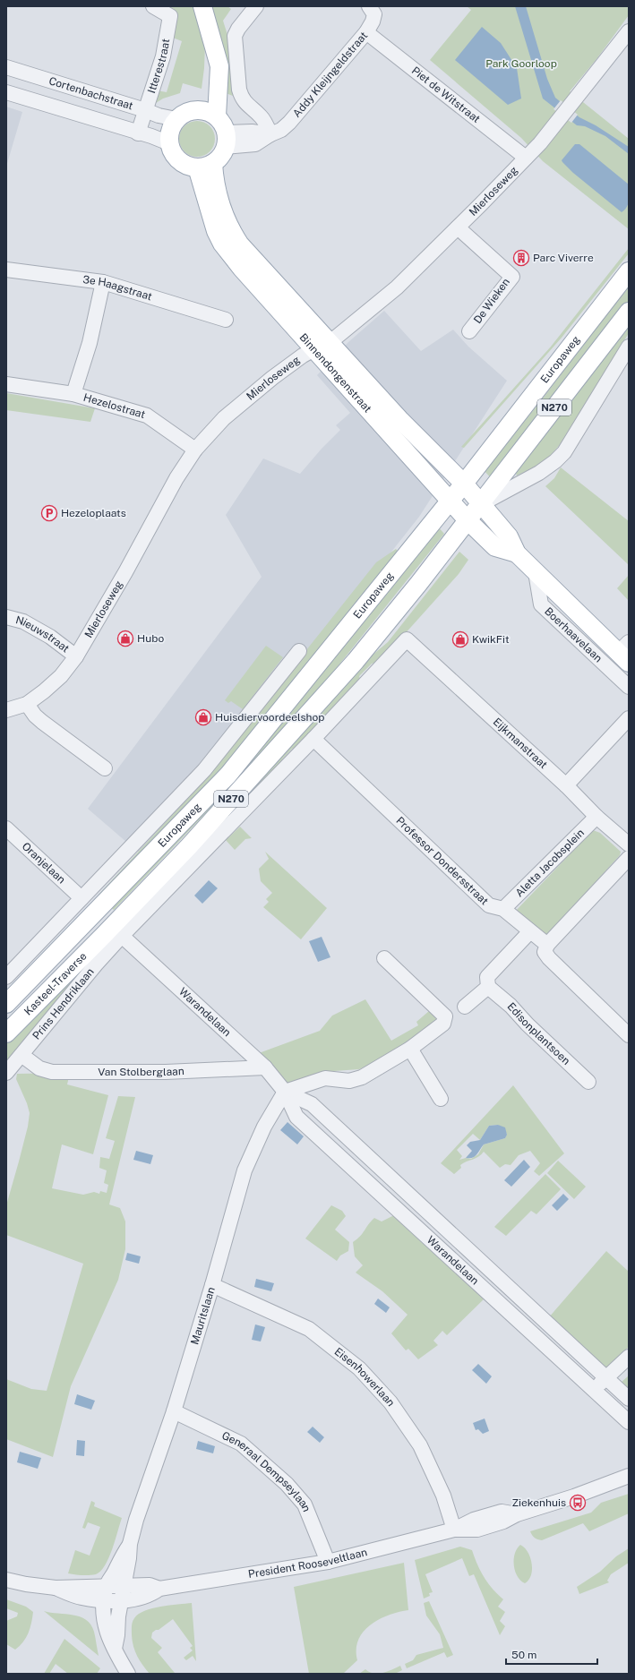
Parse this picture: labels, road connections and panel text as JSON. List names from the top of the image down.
{
  "streets": {
    "main road": [
      "Europaweg",
      "Binnendongenstraat",
      "N270",
      "Boerhaavelaan",
      "Kasteel-Traverse"
    ],
    "street": [
      "Itterestraat",
      "Addy Kleijngeldstraat",
      "Cortenbachstraat",
      "Piet de Witstraat",
      "Mierloseweg",
      "3e Haagstraat",
      "De Wieken",
      "Hezelostraat",
      "Nieuwstraat",
      "Eijkmanstraat",
      "Professor Dondersstraat",
      "Aletta Jacobsplein",
      "Oranjelaan",
      "Prins Hendriklaan",
      "Warandelaan",
      "Edisonplantsoen",
      "Van Stolberglaan",
      "Mauritslaan",
      "Eisenhowerlaan",
      "Generaal Dempseylaan",
      "President Rooseveltlaan"
    ]
  },
  "crossings": [
    ["Itterestraat", "Cortenbachstraat"],
    ["Addy Kleijngeldstraat", "Cortenbachstraat"],
    ["Addy Kleijngeldstraat", "Piet de Witstraat"],
    ["Addy Kleijngeldstraat", "Binnendongenstraat"],
    ["Cortenbachstraat", "Binnendongenstraat"],
    ["Piet de Witstraat", "Mierloseweg"],
    ["Mierloseweg", "De Wieken"],
    ["Mierloseweg", "Binnendongenstraat"],
    ["Mierloseweg", "Hezelostraat"],
    ["Mierloseweg", "Nieuwstraat"],
    ["3e Haagstraat", "Hezelostraat"],
    ["Europaweg", "Binnendongenstraat"],
    ["Europaweg", "Boerhaavelaan"],
    ["Europaweg", "Oranjelaan"],
    ["Europaweg", "Kasteel-Traverse"],
    ["Europaweg", "Prins Hendriklaan"],
    ["Europaweg", "Warandelaan"],
    ["Binnendongenstraat", "Boerhaavelaan"],
    ["Eijkmanstraat", "Professor Dondersstraat"],
    ["Professor Dondersstraat", "Aletta Jacobsplein"],
    ["Kasteel-Traverse", "Prins Hendriklaan"],
    ["Kasteel-Traverse", "Warandelaan"],
    ["Prins Hendriklaan", "Warandelaan"],
    ["Prins Hendriklaan", "Van Stolberglaan"],
    ["Warandelaan", "Van Stolberglaan"],
    ["Warandelaan", "Mauritslaan"],
    ["Mauritslaan", "Eisenhowerlaan"],
    ["Mauritslaan", "Generaal Dempseylaan"],
    ["Mauritslaan", "President Rooseveltlaan"],
    ["Eisenhowerlaan", "President Rooseveltlaan"],
    ["Generaal Dempseylaan", "President Rooseveltlaan"]
  ],
  "parks": ["Park Goorloop"],
  "places": {
    "building": ["Parc Viverre"],
    "parking": ["Hezeloplaats"],
    "shop": ["Hubo", "KwikFit", "Huisdiervoordeelshop"],
    "bus stop": ["Ziekenhuis"]
  },
  "scale_bar": "50 m"
}
